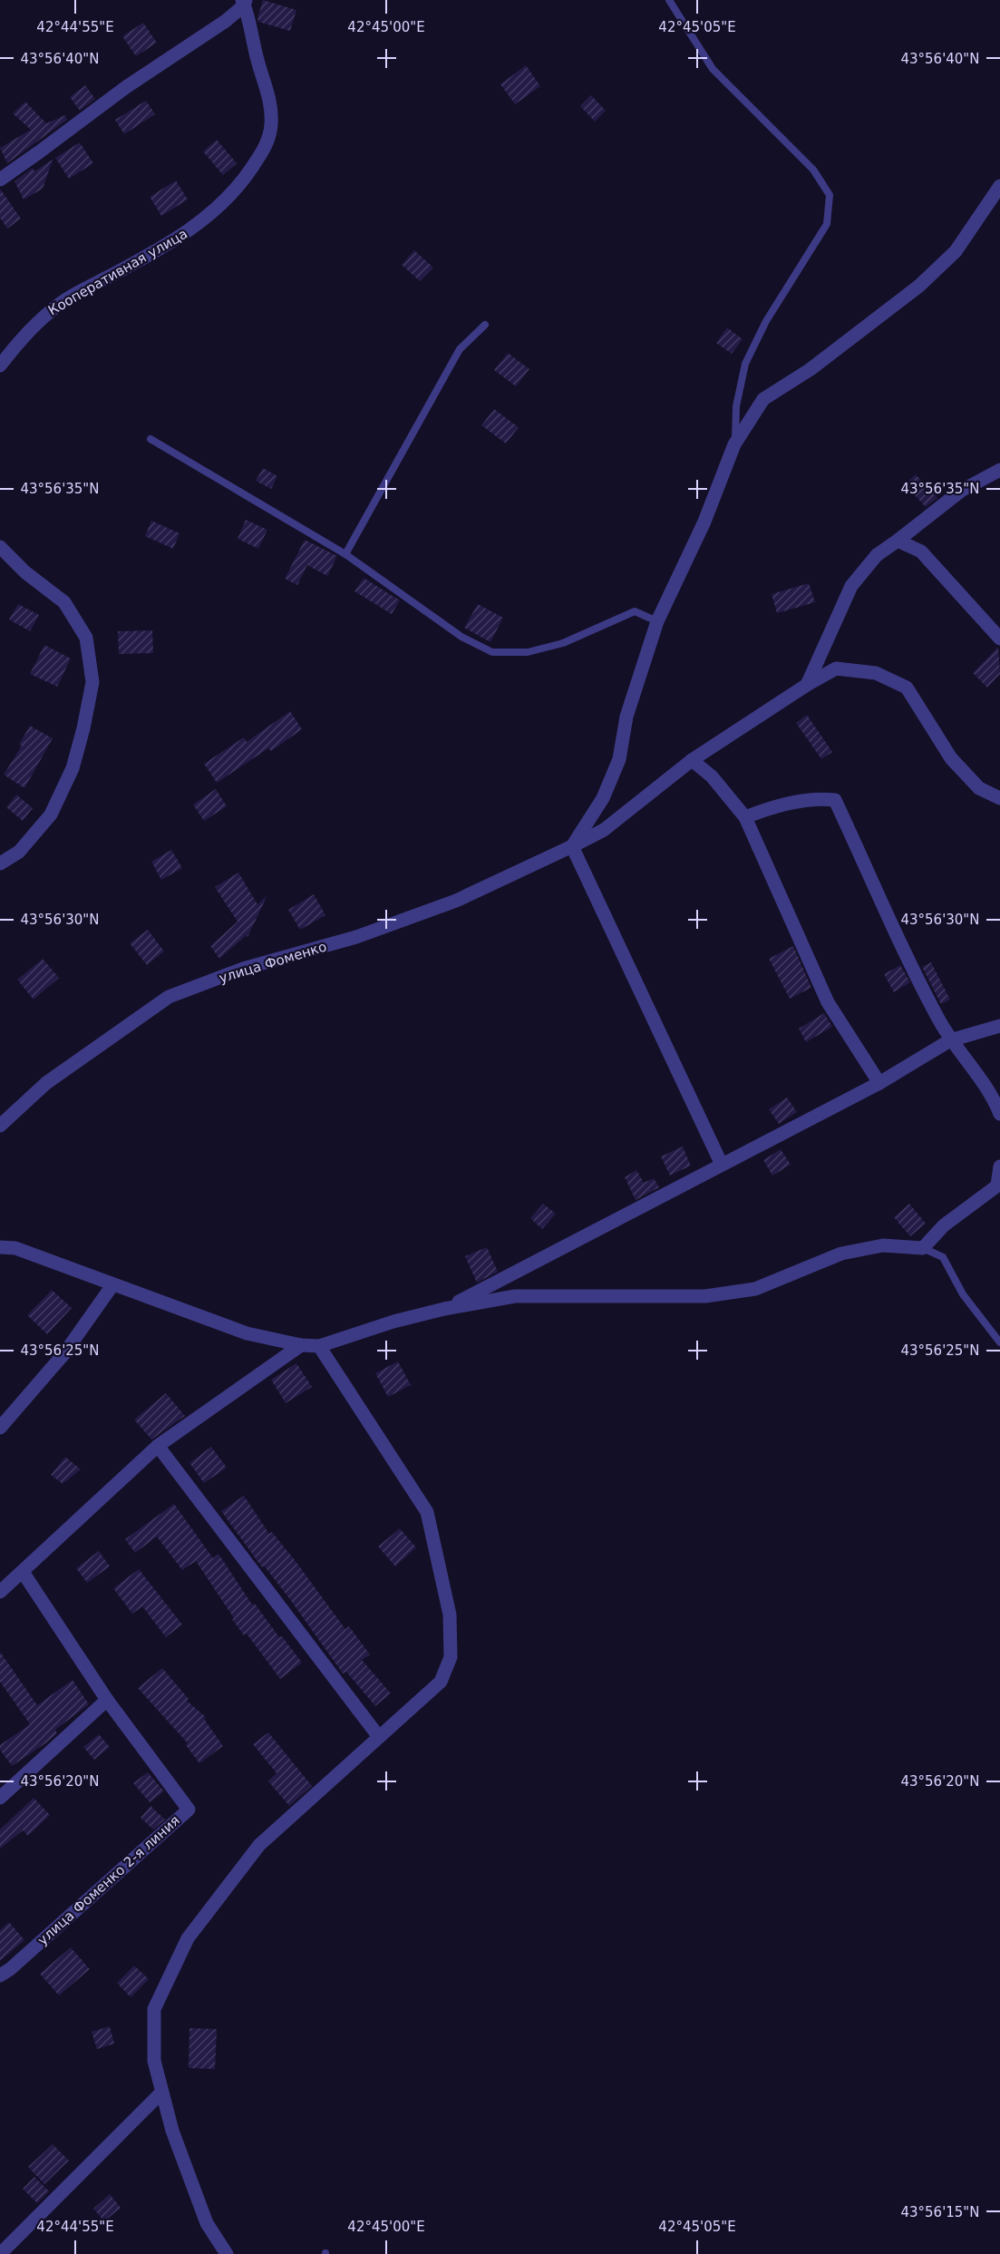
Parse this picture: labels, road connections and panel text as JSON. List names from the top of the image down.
{
  "streets": {
    "street": ["Кооперативная улица", "улица Фоменко", "улица Фоменко 2-я линия"]
  },
  "coordinates": [
    "42°44'55\"E",
    "42°45'00\"E",
    "42°45'05\"E",
    "43°56'40\"N",
    "43°56'35\"N",
    "43°56'30\"N",
    "43°56'25\"N",
    "43°56'20\"N",
    "43°56'15\"N"
  ]
}
